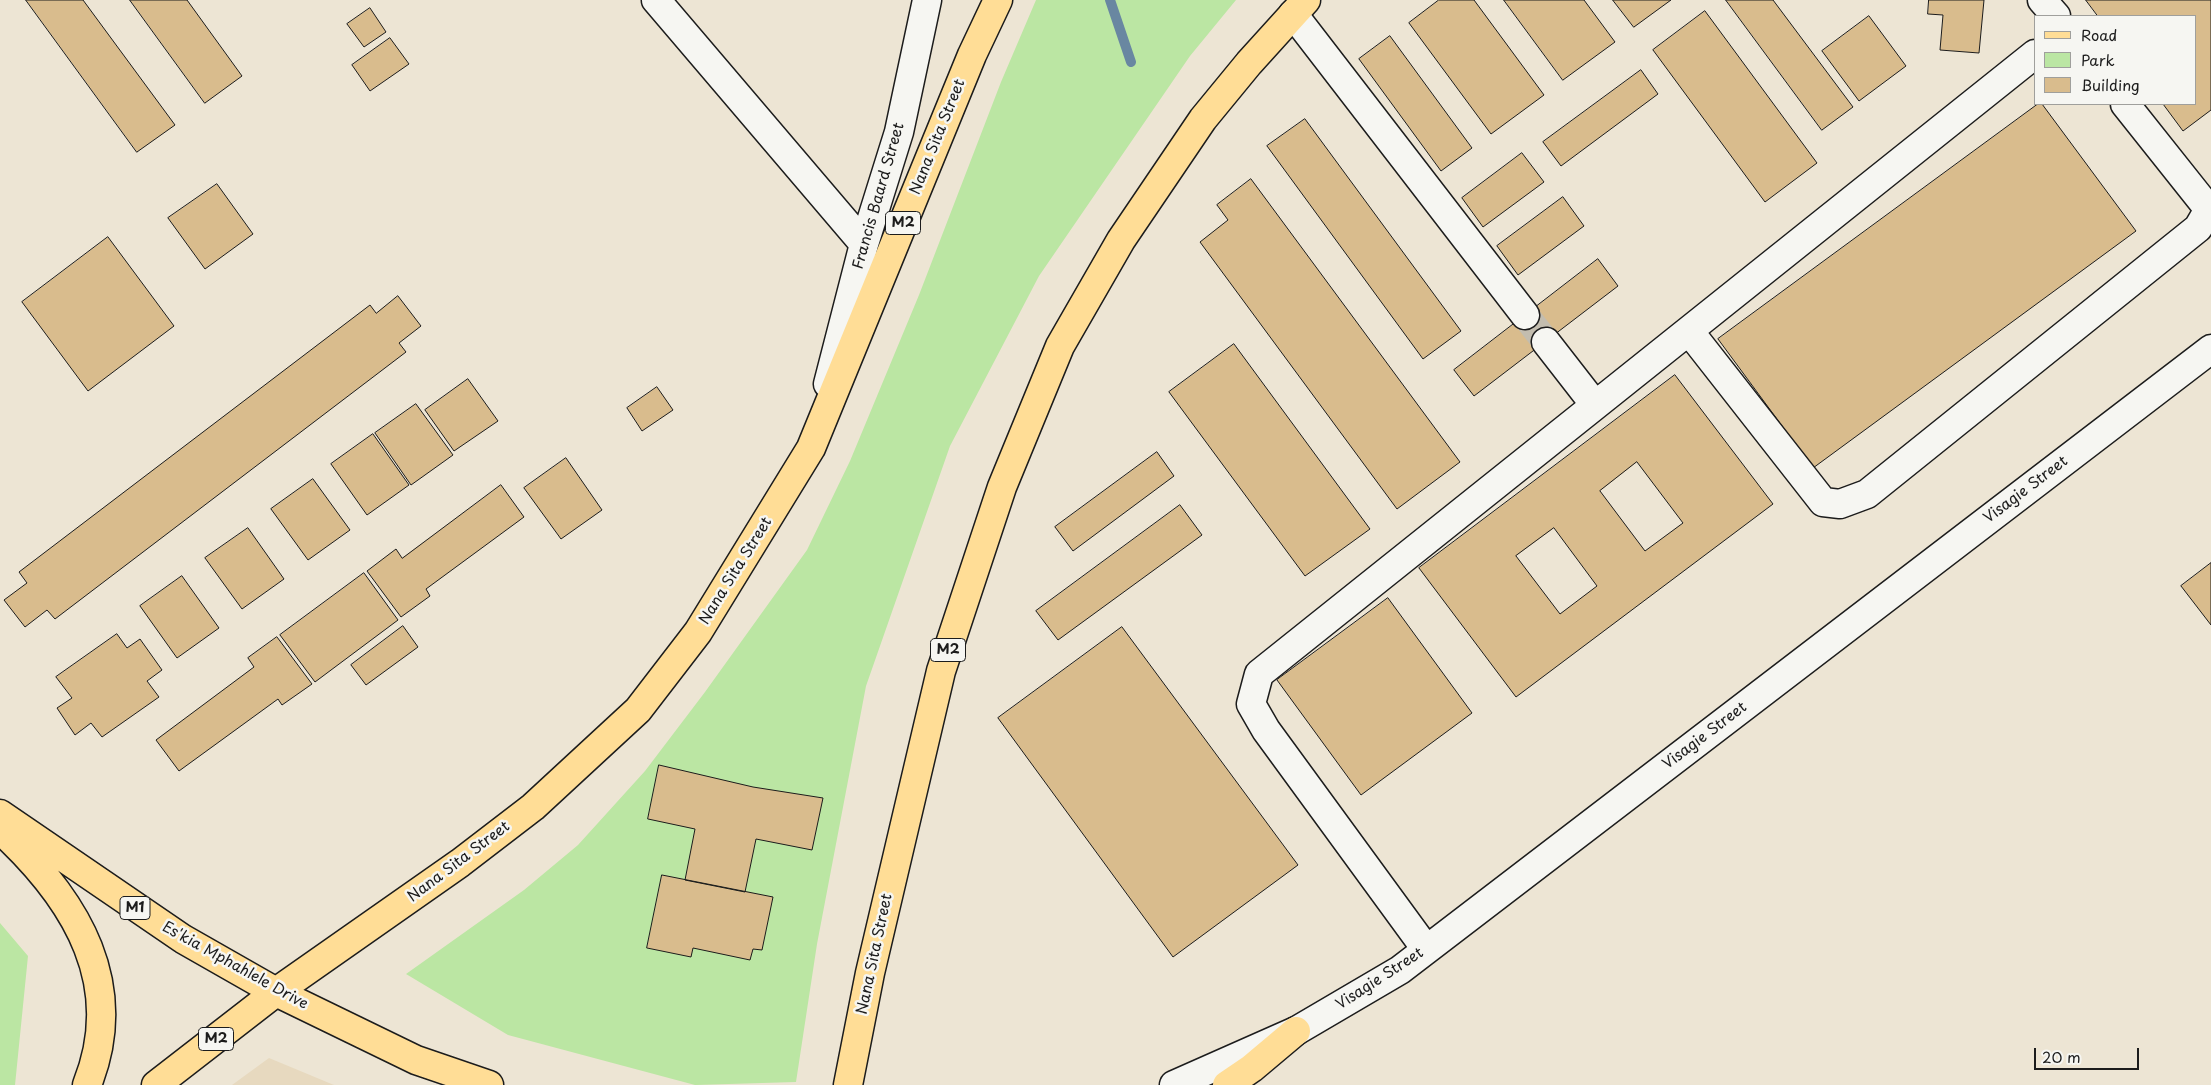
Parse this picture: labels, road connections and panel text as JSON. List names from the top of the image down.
{
  "streets": {
    "main road": [
      "Nana Sita Street",
      "M2",
      "M1",
      "Es'kia Mphahlele Drive"
    ],
    "street": ["Francis Baard Street", "Visagie Street"]
  },
  "crossings": [
    ["Nana Sita Street", "Francis Baard Street"],
    ["Nana Sita Street", "M2"],
    ["Nana Sita Street", "Es'kia Mphahlele Drive"],
    ["M2", "Es'kia Mphahlele Drive"]
  ],
  "legend": ["Road", "Park", "Building"],
  "scale_bar": "20 m"
}
